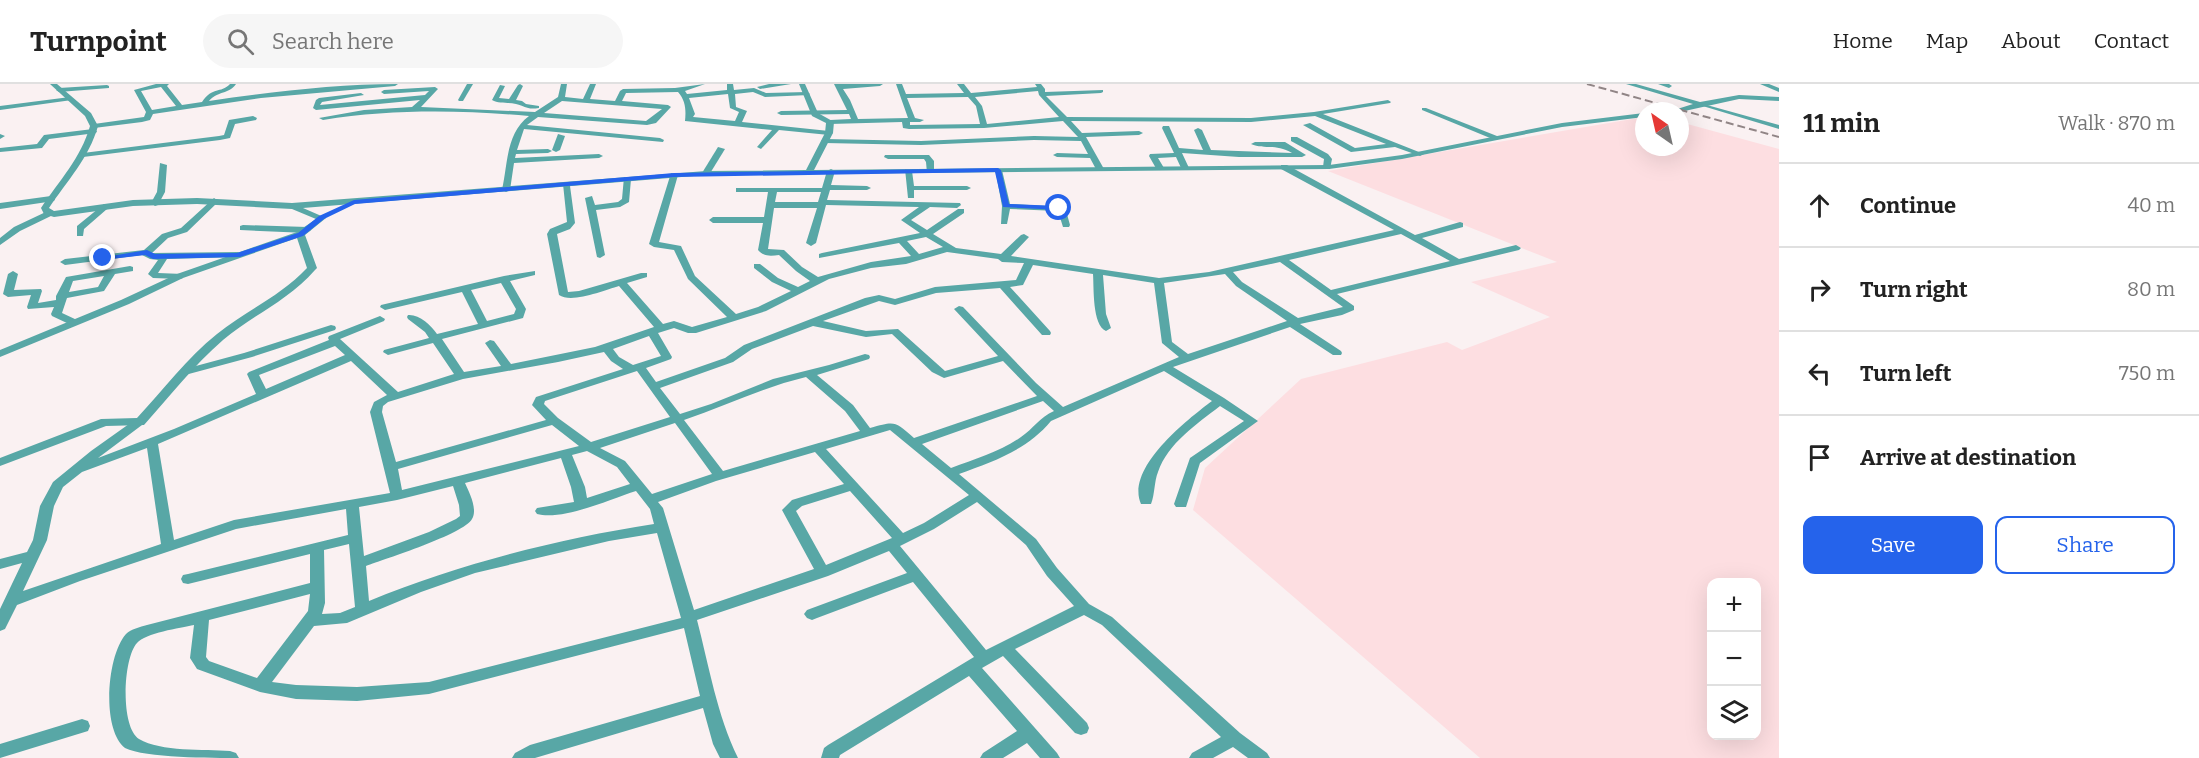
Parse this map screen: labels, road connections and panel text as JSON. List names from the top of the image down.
{
  "north": "top left",
  "page": {
    "header": "Turnpoint",
    "search": "Search here",
    "nav": [
      "Home",
      "Map",
      "About",
      "Contact"
    ],
    "heading": ["11 min", "Walk · 870 m"],
    "list": [
      ["Continue", "40 m"],
      ["Turn right", "80 m"],
      ["Turn left", "750 m"],
      "Arrive at destination"
    ],
    "buttons": ["Save", "Share"],
    "map_buttons": ["+", "−"]
  }
}
